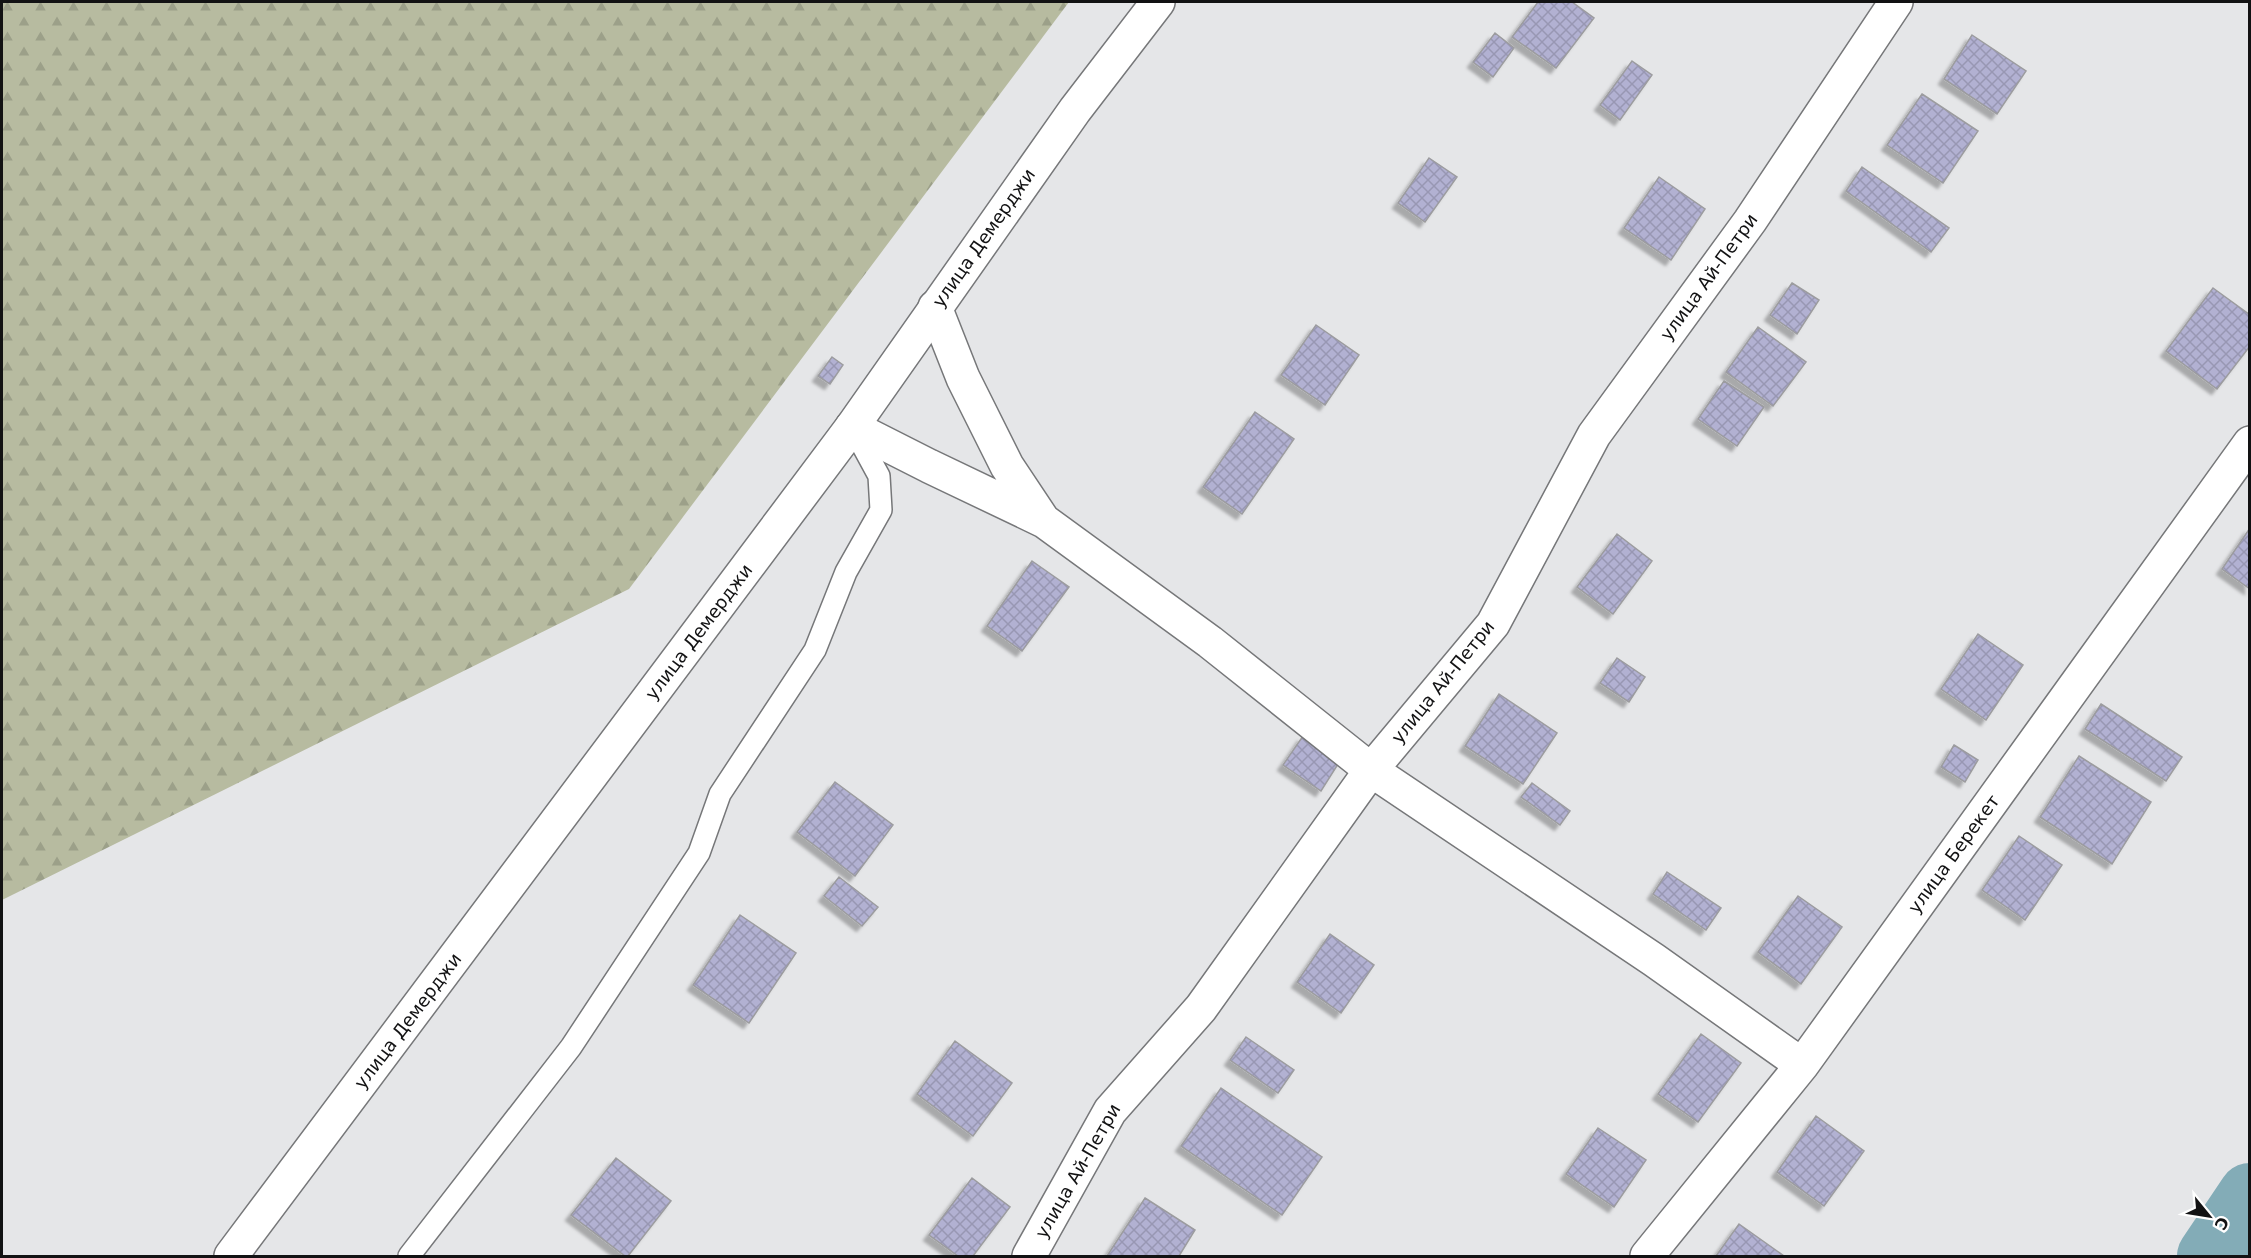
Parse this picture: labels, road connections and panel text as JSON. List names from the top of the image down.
{
  "streets": {
    "street": ["улица Демерджи", "улица Ай-Петри", "улица Берекет"]
  },
  "north": "bottom right"
}
